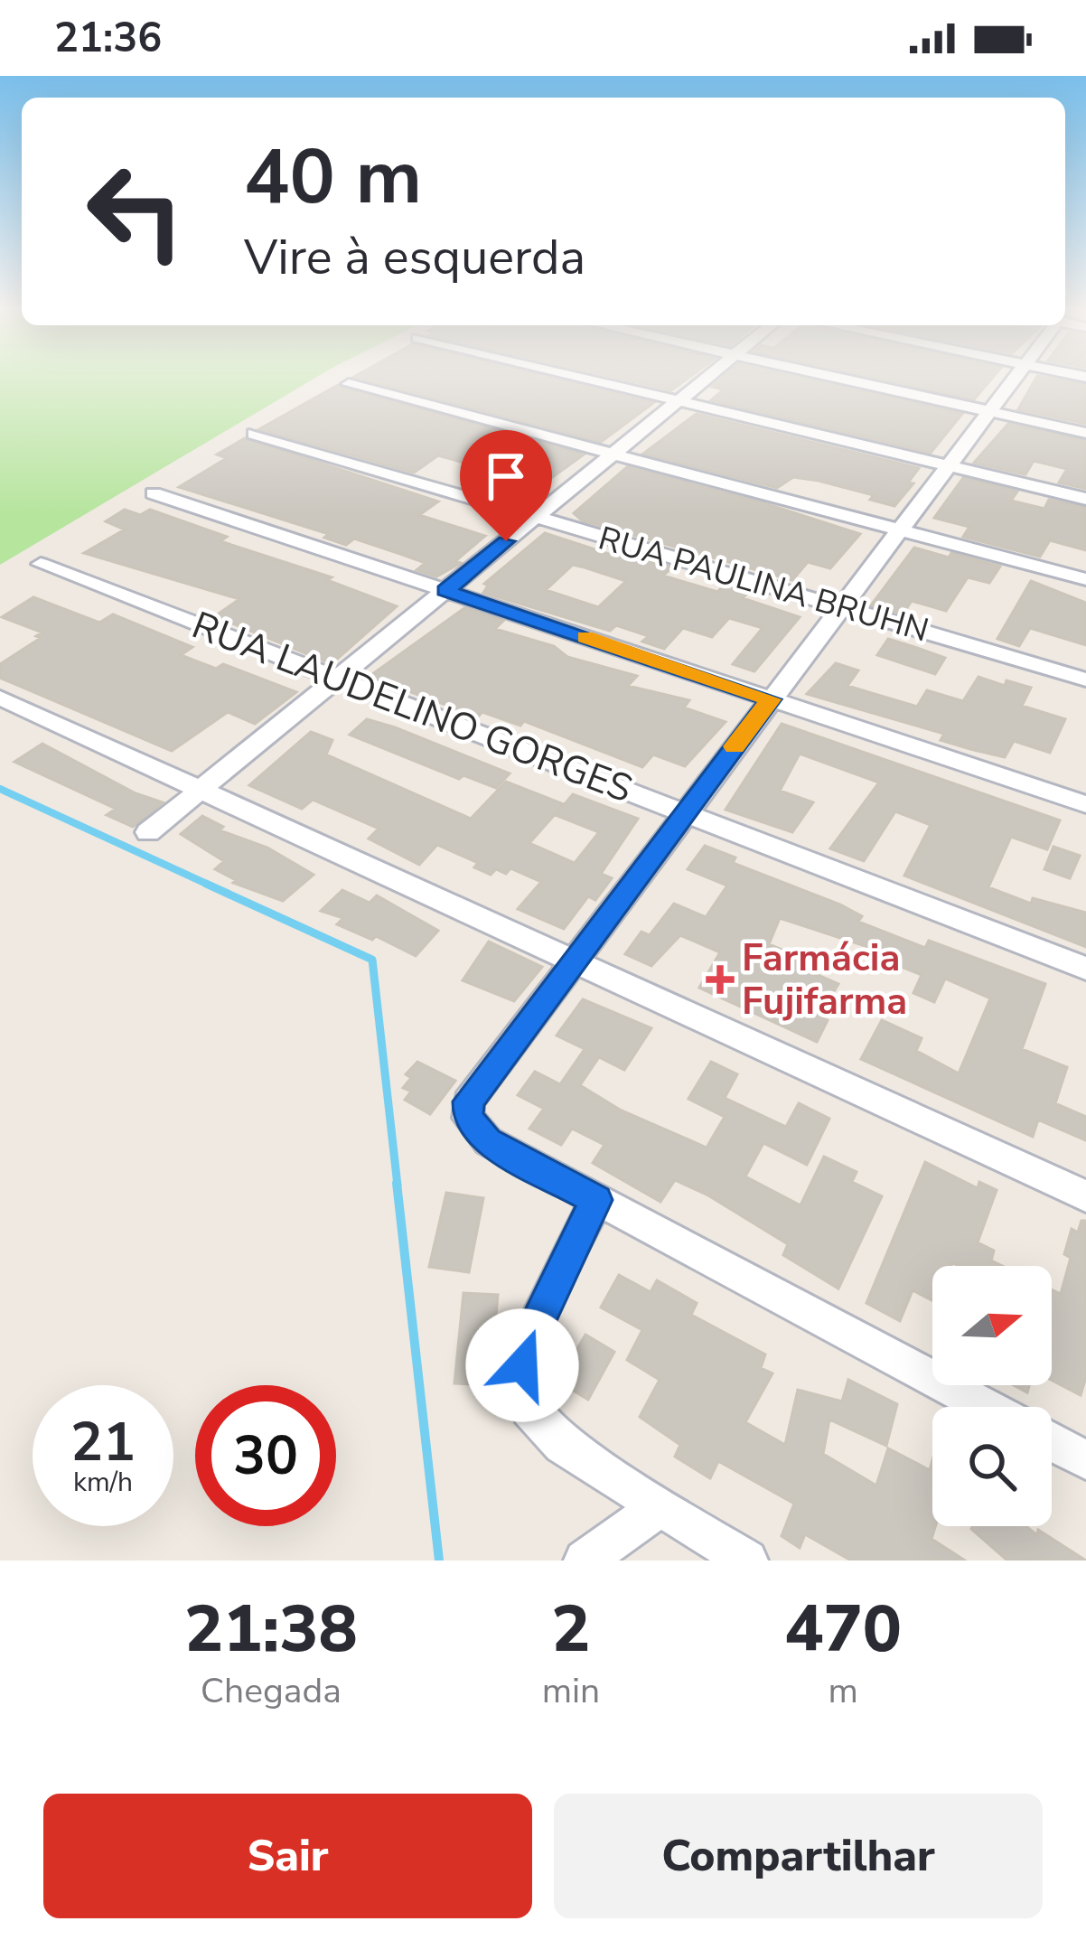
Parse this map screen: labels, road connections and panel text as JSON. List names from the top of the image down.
{
  "streets": {
    "street": ["RUA PAULINA BRUHN", "RUA LAUDELINO GORGES"]
  },
  "places": {
    "health": ["Farmácia Fujifarma"]
  },
  "north": "right",
  "page": {
    "status": "21:36",
    "turn": ["40 m", "Vire à esquerda"],
    "speed": "21 km/h",
    "limit": "30",
    "eta": [
      "21:38",
      "Chegada",
      "2",
      "min",
      "470",
      "m"
    ],
    "buttons": ["Sair", "Compartilhar"]
  }
}
